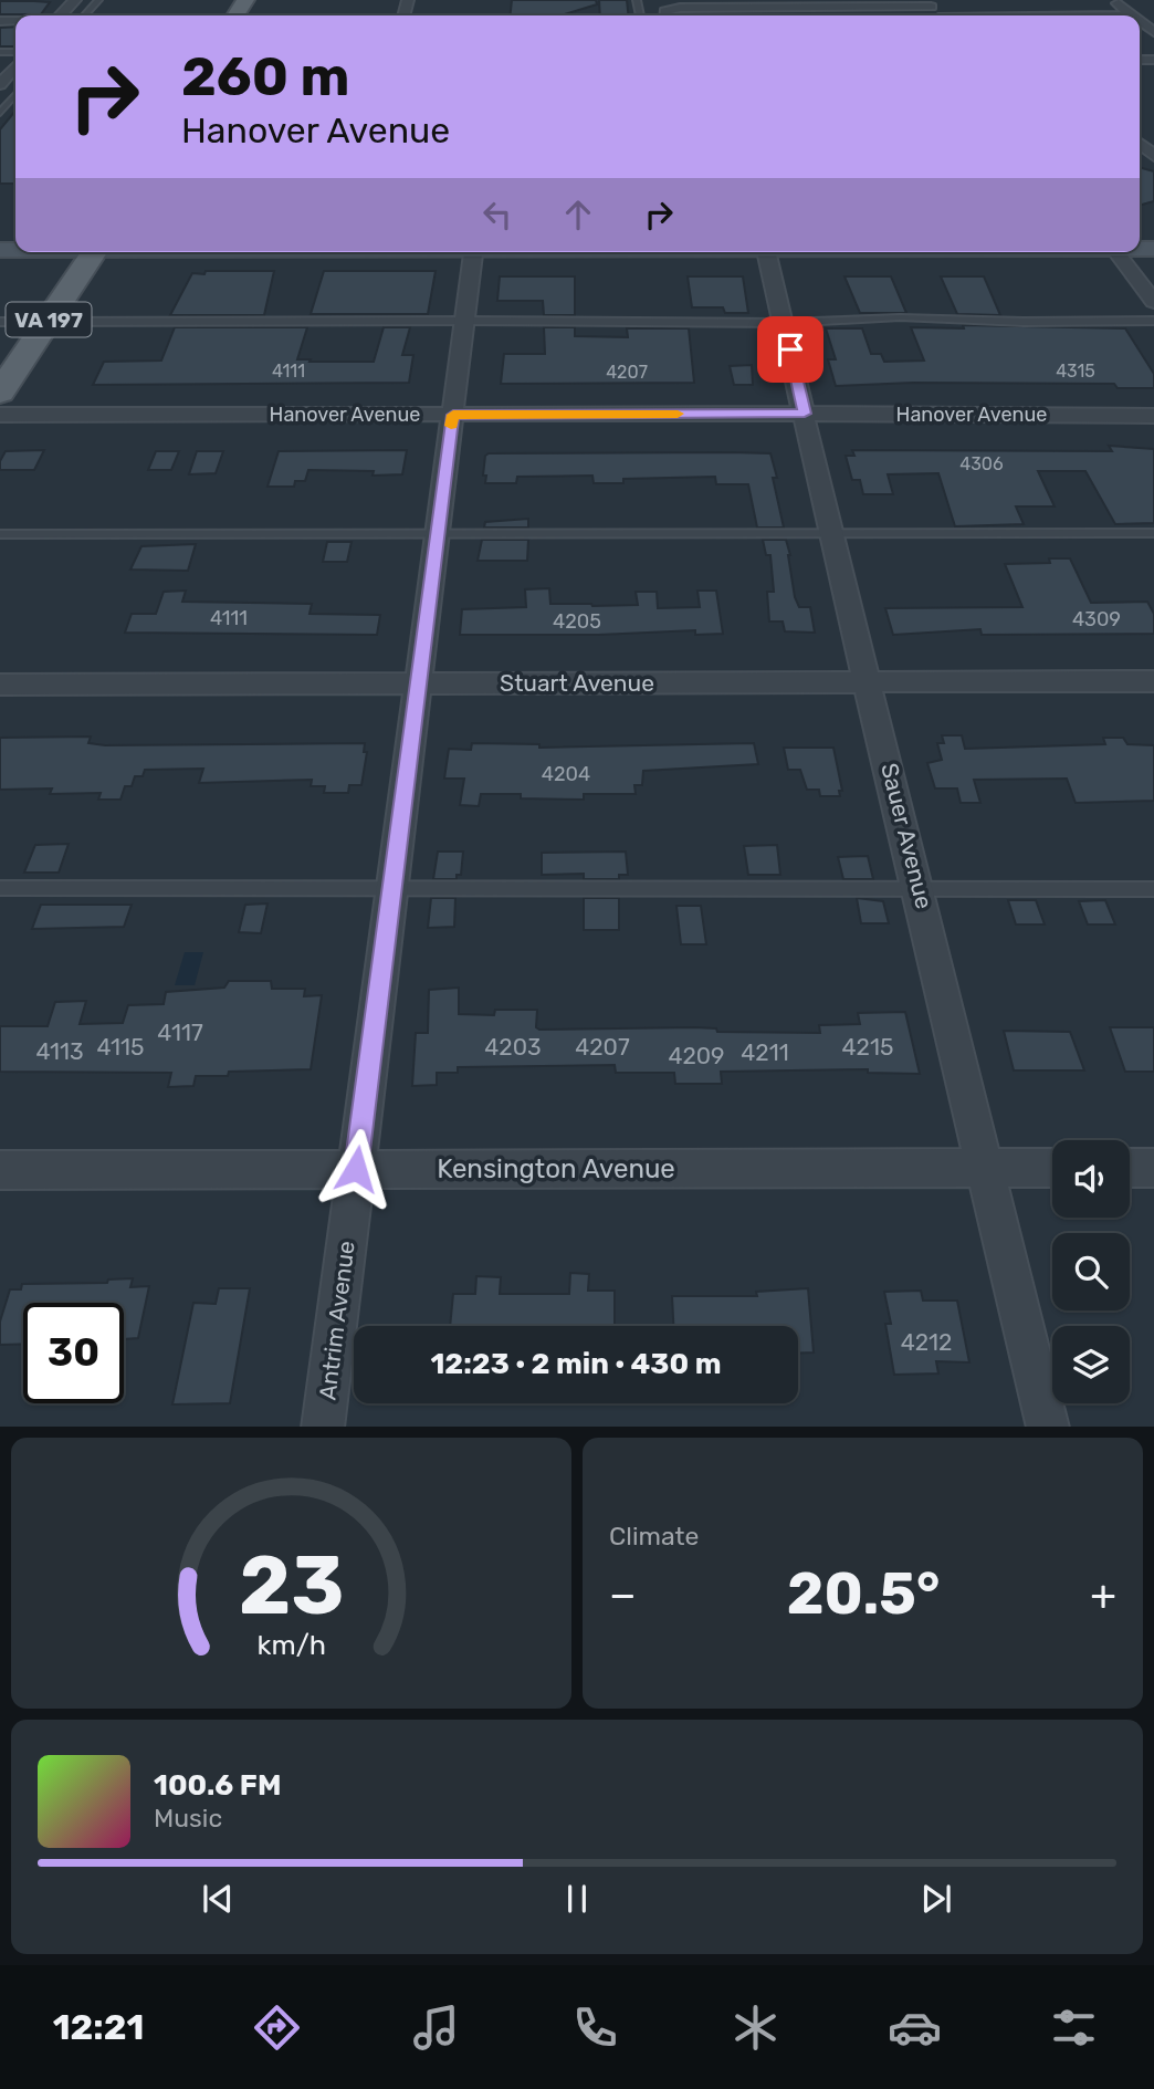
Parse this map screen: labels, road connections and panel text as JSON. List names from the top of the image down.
{
  "streets": {
    "main road": ["VA 197"],
    "street": [
      "Hanover Avenue",
      "Stuart Avenue",
      "Sauer Avenue",
      "Kensington Avenue",
      "Antrim Avenue"
    ]
  },
  "crossings": [
    ["Hanover Avenue", "Sauer Avenue"],
    ["Hanover Avenue", "Antrim Avenue"],
    ["Stuart Avenue", "Sauer Avenue"],
    ["Stuart Avenue", "Antrim Avenue"],
    ["Sauer Avenue", "Kensington Avenue"],
    ["Kensington Avenue", "Antrim Avenue"]
  ],
  "house_numbers": [
    "4111",
    "4315",
    "4207",
    "4306",
    "4111",
    "4309",
    "4205",
    "4204",
    "4117",
    "4115",
    "4203",
    "4207",
    "4215",
    "4113",
    "4211",
    "4209",
    "4212"
  ],
  "page": {
    "turn": ["260 m", "Hanover Avenue"],
    "limit": "30",
    "trip": "12:23 · 2 min · 430 m",
    "tile": "Climate",
    "heat": ["−", "20.5°", "+"],
    "song": ["100.6 FM", "Music"],
    "tabs": "12:21",
    "gauge": ["23", "km/h"]
  }
}
